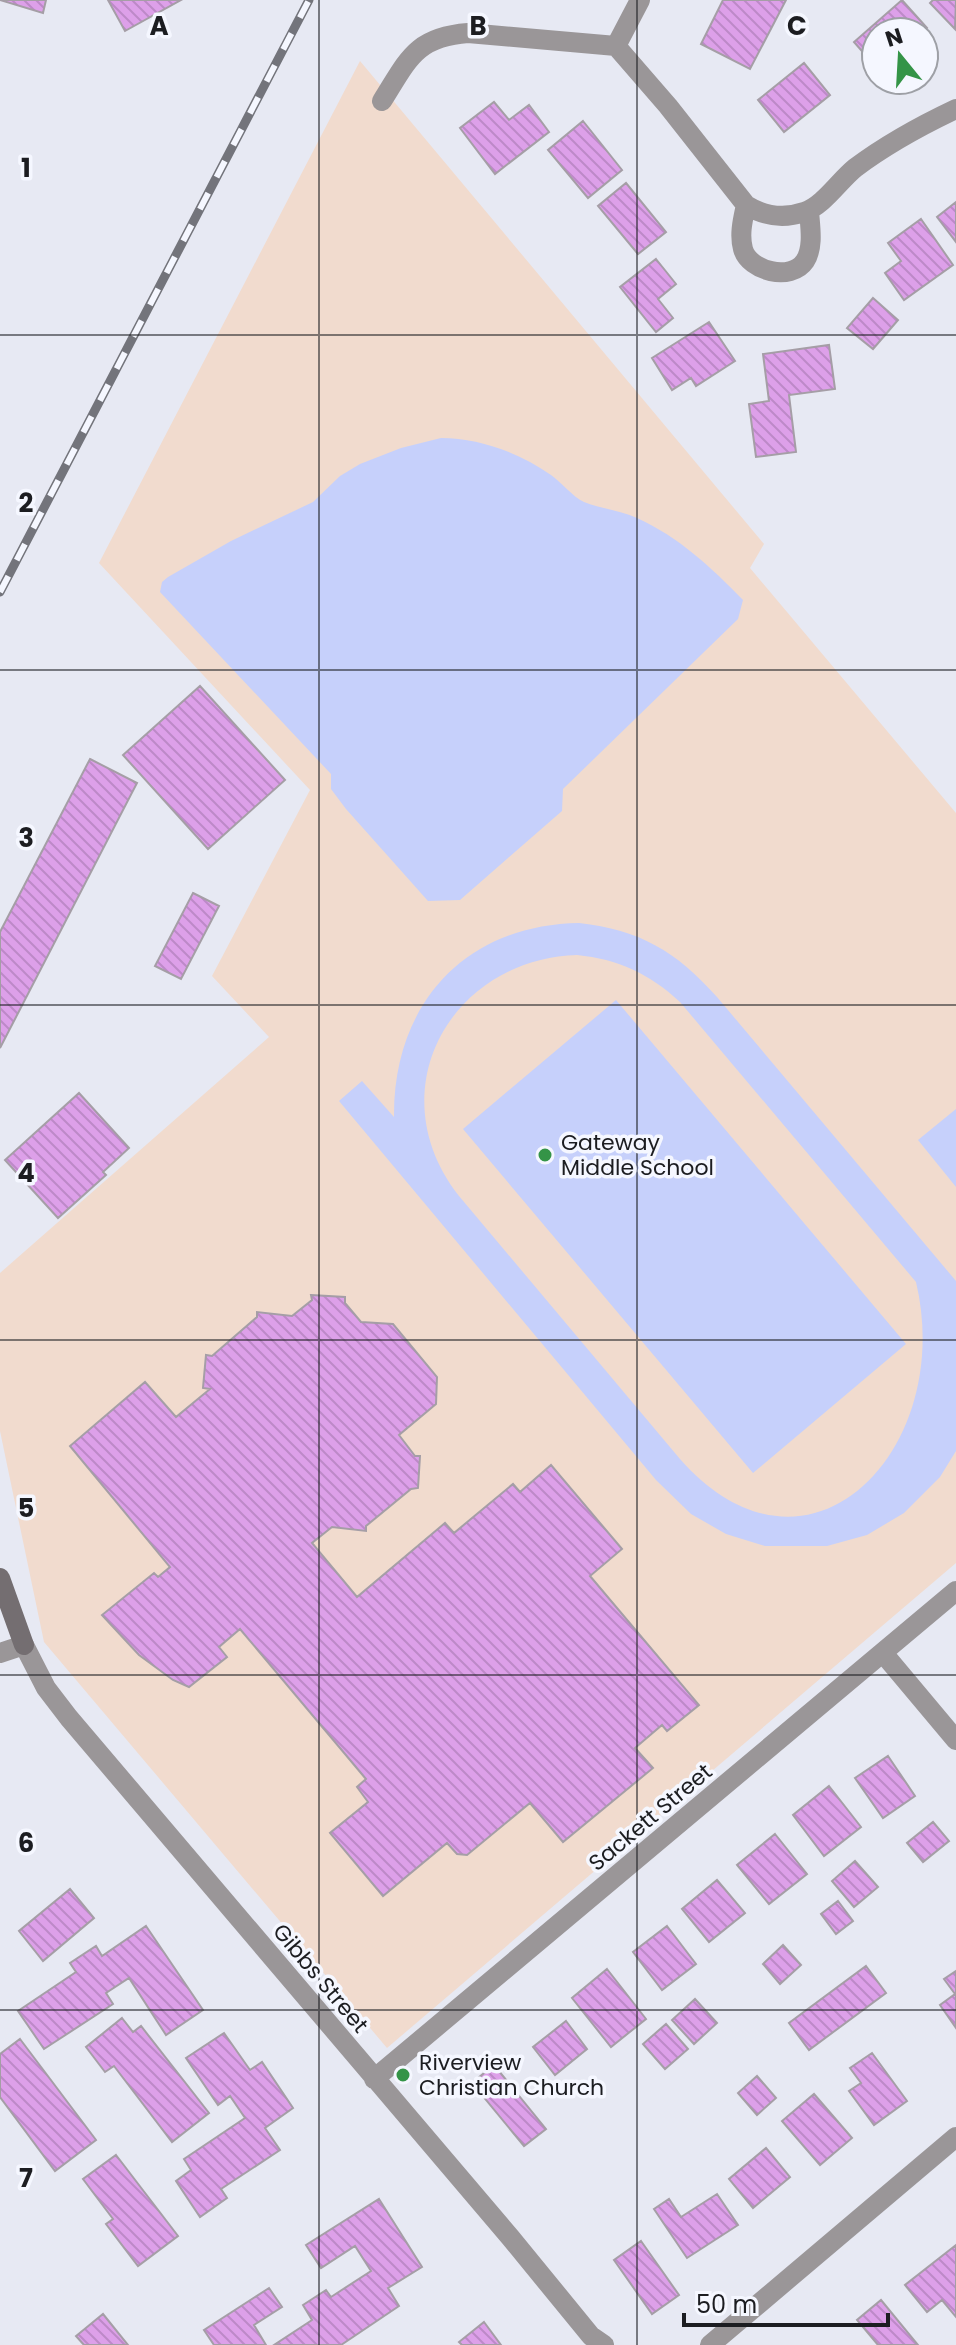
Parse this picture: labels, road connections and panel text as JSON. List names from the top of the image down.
{
  "streets": {
    "street": ["Sackett Street", "Gibbs Street"]
  },
  "crossings": [
    ["Sackett Street", "Gibbs Street"]
  ],
  "places": ["Gateway Middle School", "Riverview Christian Church"],
  "scale_bar": "50 m",
  "north": "top",
  "grid": {
    "columns": ["A", "B", "C"],
    "rows": [
      "1",
      "2",
      "3",
      "4",
      "5",
      "6",
      "7"
    ]
  }
}
